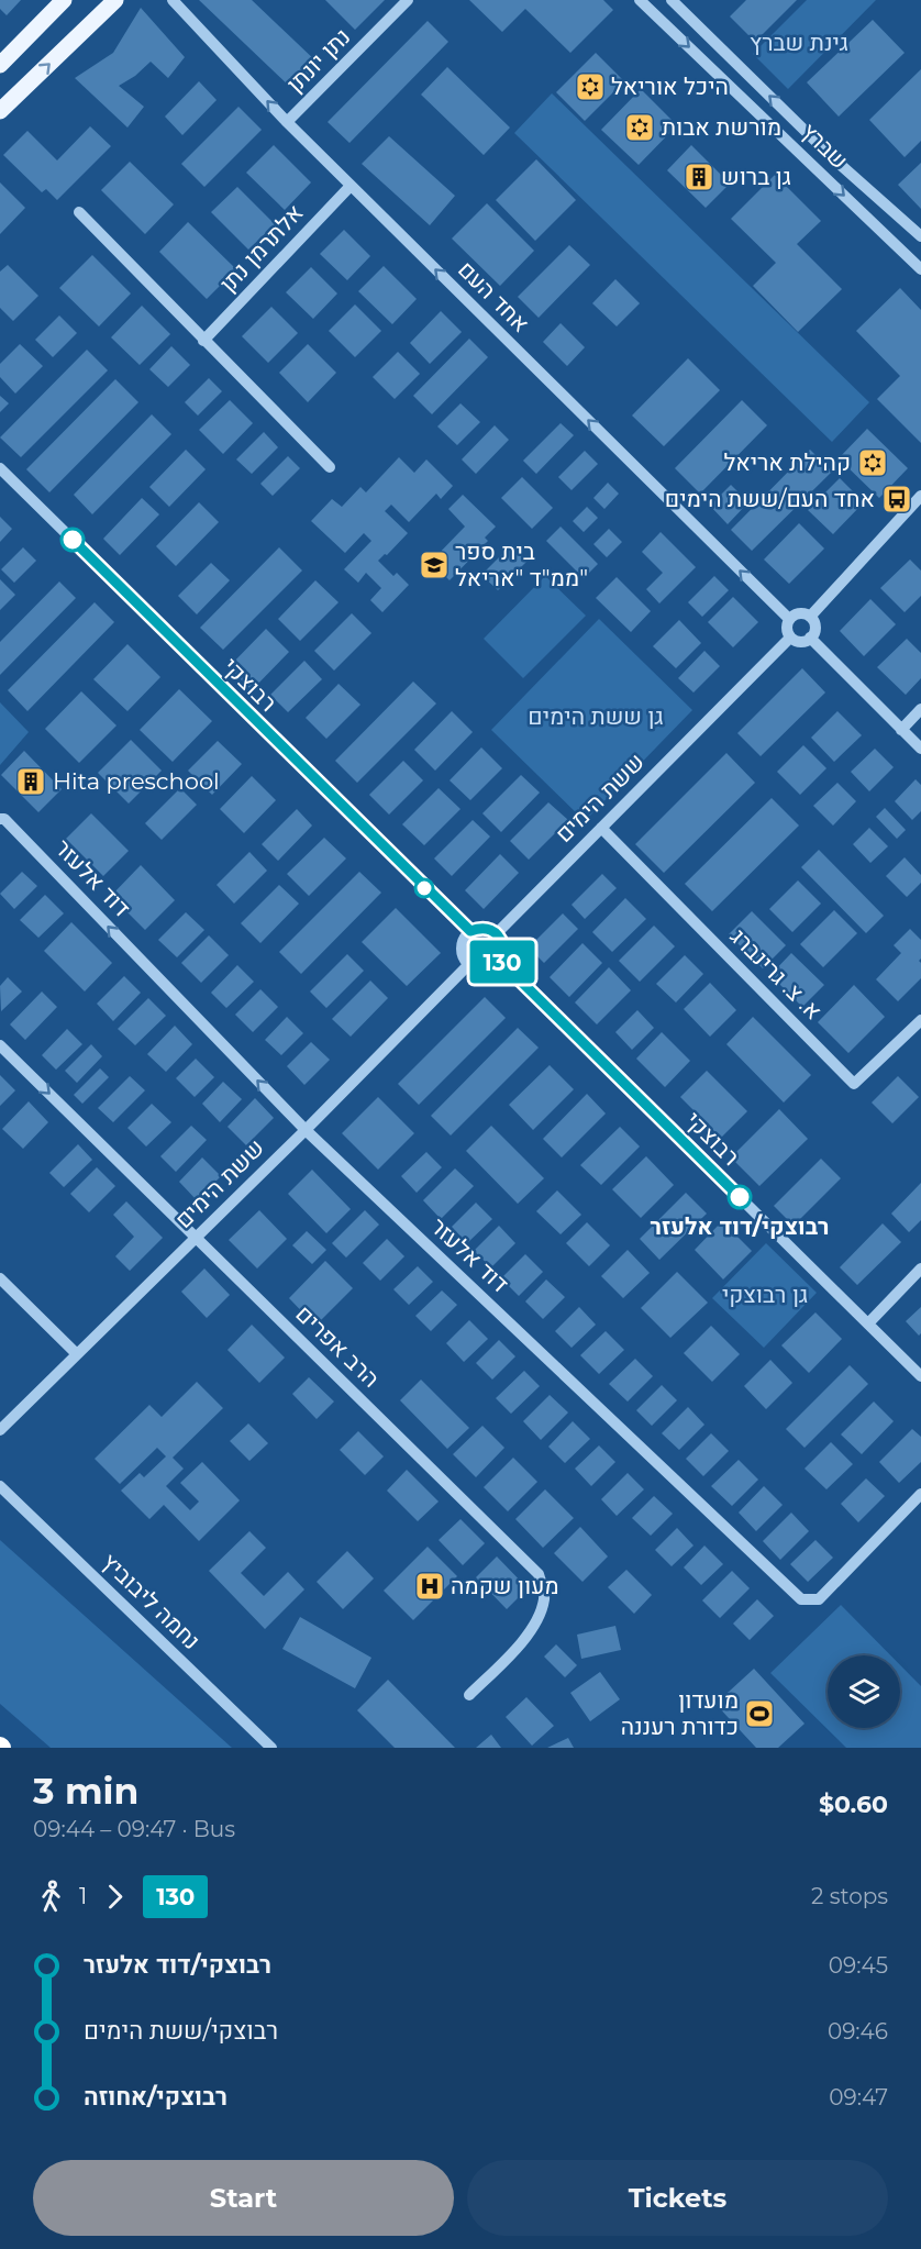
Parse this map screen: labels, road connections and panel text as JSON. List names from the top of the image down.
{
  "streets": {
    "street": [
      "נתן יונתן",
      "שברץ",
      "אלתרמן נתן",
      "אחד העם",
      "רבוצקי",
      "ששת הימים",
      "דוד אלעזר",
      "א. צ. גרינברג",
      "הרב אפרים",
      "נחמה ליבוביץ"
    ]
  },
  "crossings": [
    ["נתן יונתן", "אחד העם"],
    ["אלתרמן נתן", "אחד העם"],
    ["אחד העם", "ששת הימים"],
    ["רבוצקי", "ששת הימים"],
    ["ששת הימים", "דוד אלעזר"],
    ["ששת הימים", "א. צ. גרינברג"],
    ["ששת הימים", "הרב אפרים"]
  ],
  "one_way": ["אחד העם"],
  "parks": ["גינת שברץ", "גן ששת הימים", "גן רבוצקי"],
  "places": {
    "synagogue": ["היכל אוריאל", "מורשת אבות", "קהילת אריאל"],
    "building": ["גן ברוש", "Hita preschool"],
    "bus stop": ["אחד העם/ששת הימים"],
    "school or university": ["בית ספר ממ\"ד \"אריאל\""],
    "other": ["רבוצקי/דוד אלעזר"],
    "hospital": ["מעון שקמה"],
    "sports": ["מועדון כדורת רעננה"]
  },
  "lines": ["bus line 130"],
  "page": {
    "on_map": "130",
    "heading": ["3 min", "09:44 – 09:47 · Bus", "$0.60"],
    "legs": ["1", "130", "2 stops"],
    "list": [
      {
        "name": "רבוצקי/דוד אלעזר",
        "value": "09:45"
      },
      {
        "name": "רבוצקי/ששת הימים",
        "value": "09:46"
      },
      {
        "name": "רבוצקי/אחוזה",
        "value": "09:47"
      }
    ],
    "buttons": ["Start", "Tickets"]
  }
}
